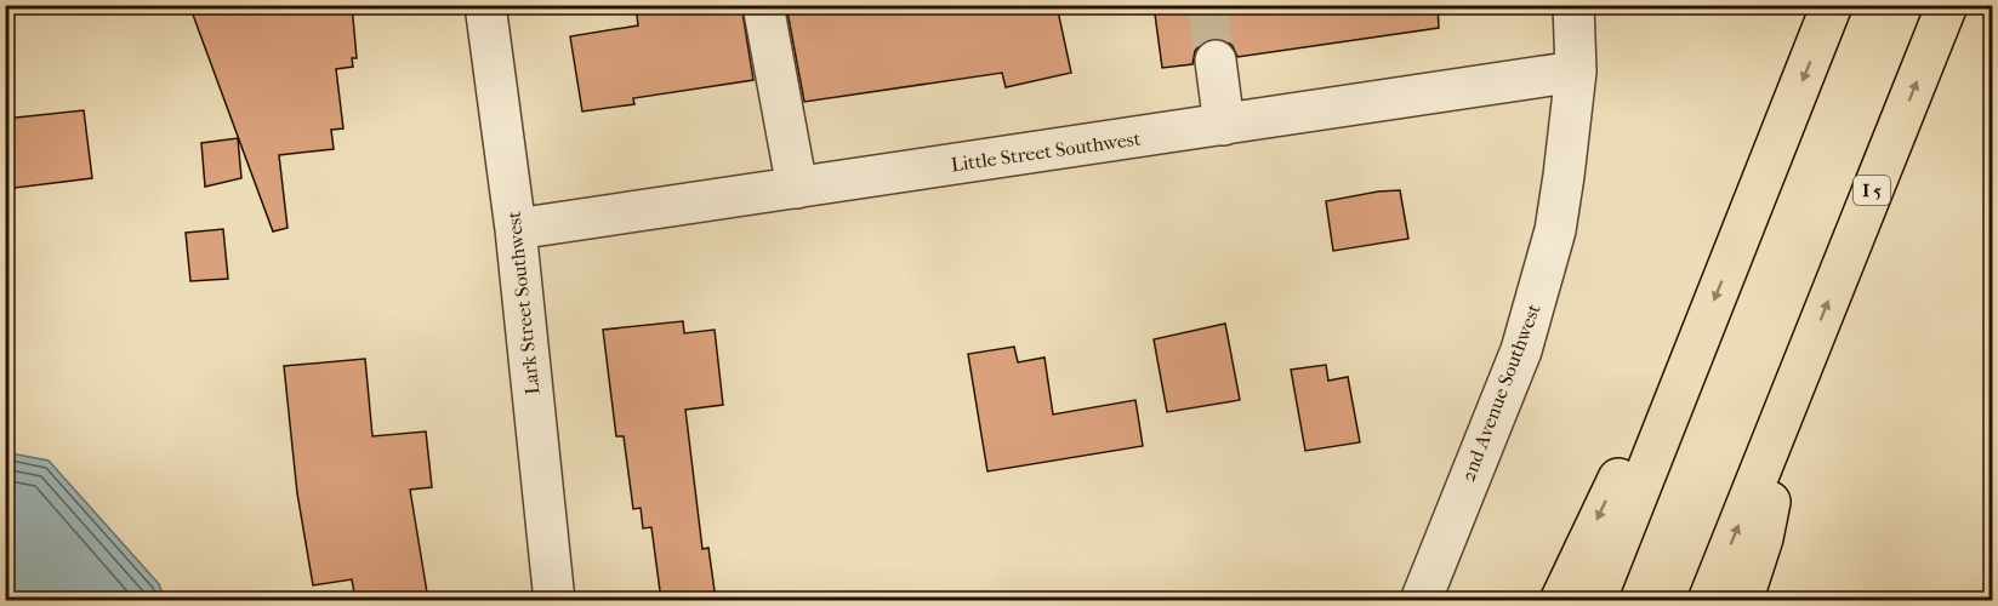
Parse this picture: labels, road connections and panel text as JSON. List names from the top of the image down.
{
  "streets": {
    "highway": ["I 5"],
    "street": ["Little Street Southwest", "Lark Street Southwest", "2nd Avenue Southwest"]
  },
  "crossings": [
    ["Little Street Southwest", "Lark Street Southwest"],
    ["Little Street Southwest", "2nd Avenue Southwest"]
  ]
}
